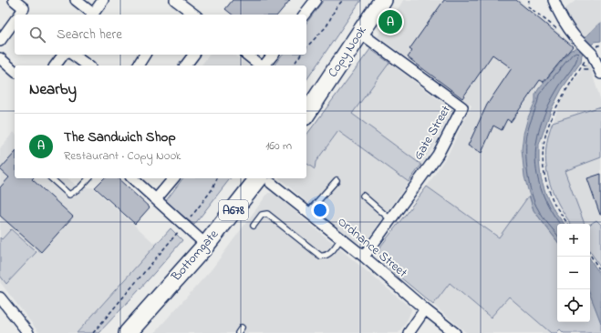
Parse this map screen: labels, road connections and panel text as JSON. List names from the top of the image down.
{
  "streets": {
    "highway": ["Copy Nook", "A678", "Bottomgate"],
    "street": ["Gate Street", "Ordnance Street"]
  },
  "crossings": [
    ["Copy Nook", "Gate Street"],
    ["Gate Street", "Ordnance Street"],
    ["Ordnance Street", "Bottomgate"]
  ],
  "page": {
    "pins": "A",
    "search": "Search here",
    "heading": "Nearby",
    "list": [
      {
        "mark": "A",
        "name": "The Sandwich Shop",
        "note": "Restaurant · Copy Nook",
        "value": "160 m"
      }
    ],
    "map_buttons": ["+", "−"]
  }
}
